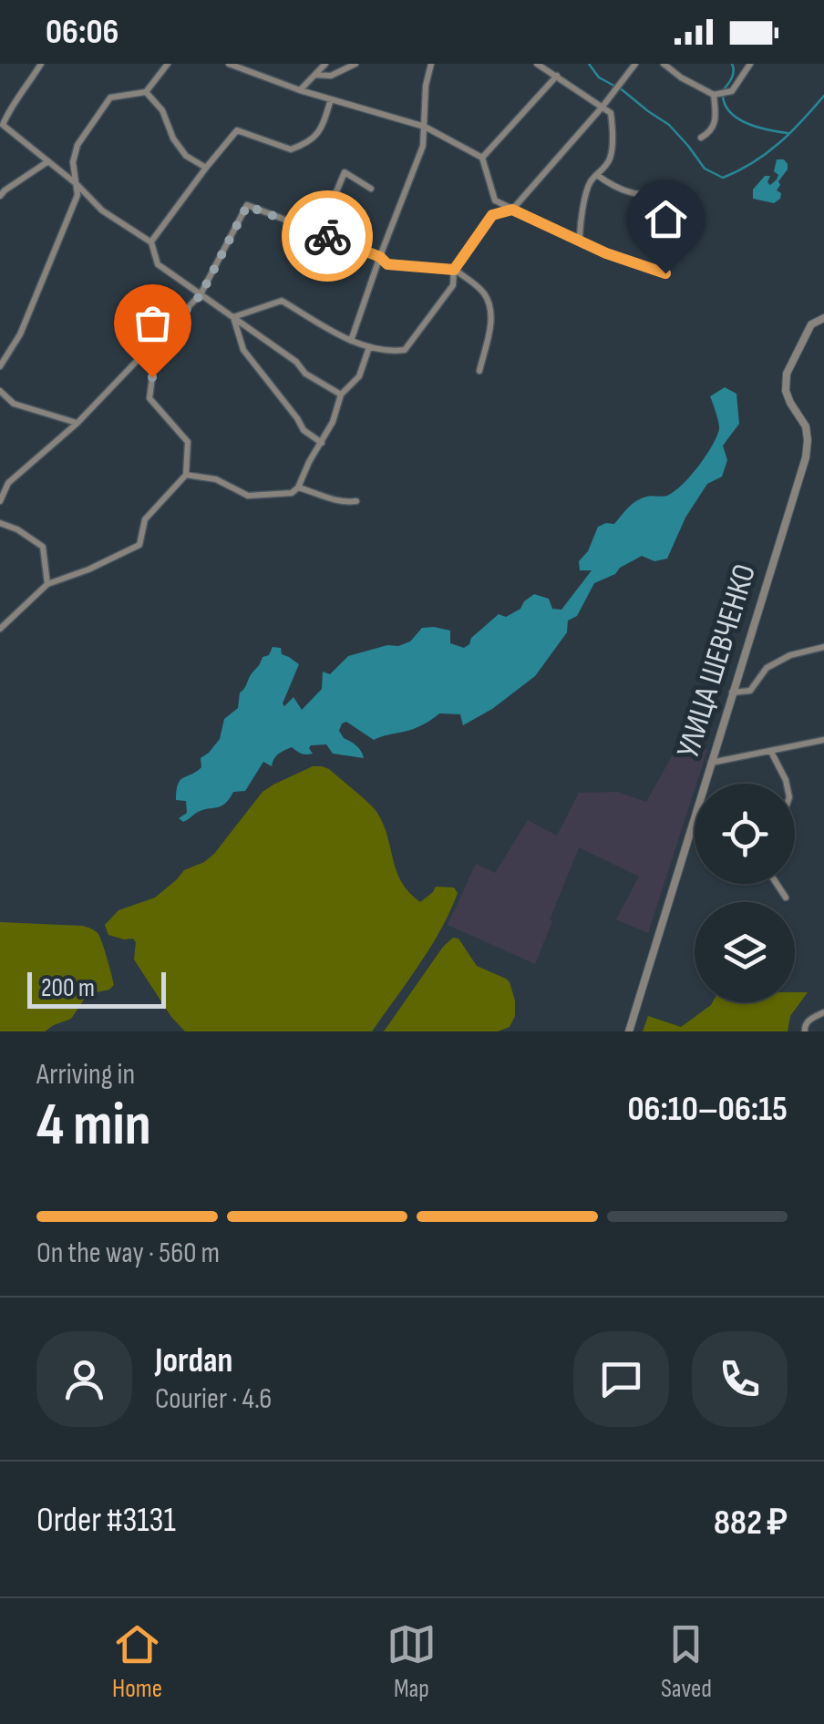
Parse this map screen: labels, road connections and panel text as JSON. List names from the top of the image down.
{
  "streets": {
    "street": ["УЛИЦА ШЕВЧЕНКО"]
  },
  "scale_bar": "200 m",
  "page": {
    "status": "06:06",
    "scale": "200 m",
    "heading": ["4 min", "Arriving in", "06:10–06:15"],
    "panel": [
      "Jordan",
      "Courier · 4.6",
      "Order #3131",
      "882 ₽"
    ],
    "bar": "On the way · 560 m",
    "tabs": ["Home", "Map", "Saved"]
  }
}
